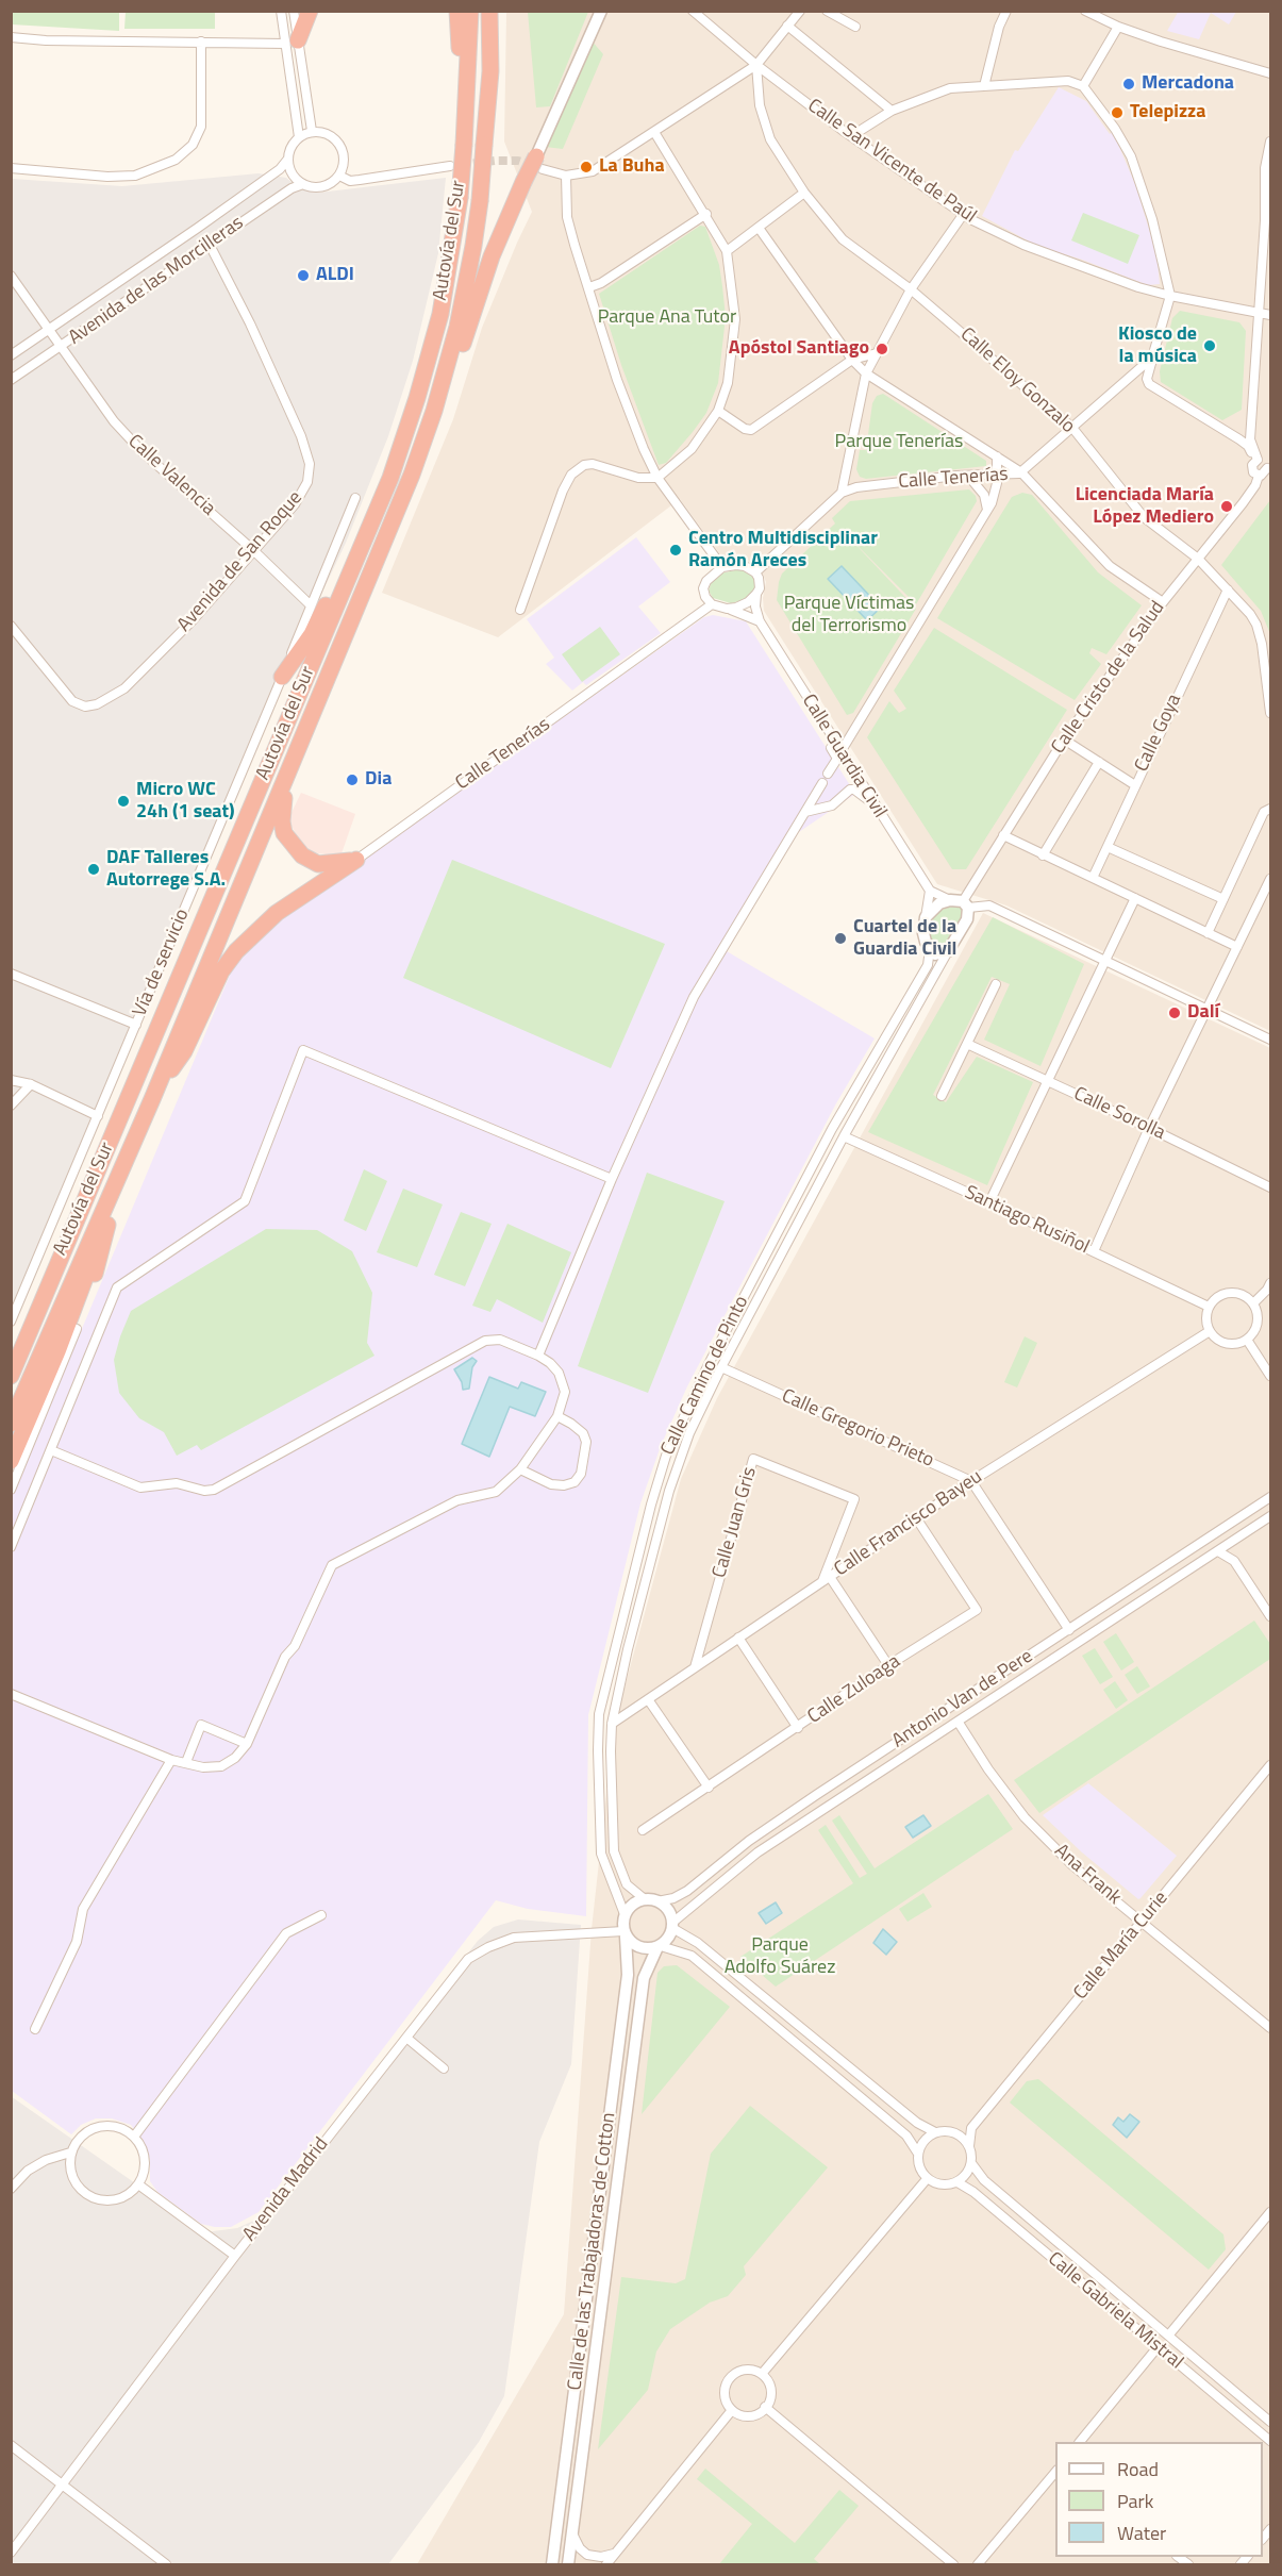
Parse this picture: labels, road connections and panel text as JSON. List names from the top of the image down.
{
  "streets": {
    "highway": ["Autovía del Sur"],
    "street": [
      "Calle San Vicente de Paúl",
      "Avenida de las Morcilleras",
      "Calle Eloy Gonzalo",
      "Calle Valencia",
      "Calle Tenerías",
      "Avenida de San Roque",
      "Calle Cristo de la Salud",
      "Calle Goya",
      "Calle Guardia Civil",
      "Vía de servicio",
      "Calle Sorolla",
      "Santiago Rusiñol",
      "Calle Camino de Pinto",
      "Calle Gregorio Prieto",
      "Calle Juan Gris",
      "Calle Francisco Bayeu",
      "Calle Zuloaga",
      "Antonio Van de Pere",
      "Ana Frank",
      "Calle María Curie",
      "Avenida Madrid",
      "Calle de las Trabajadoras de Cotton",
      "Calle Gabriela Mistral"
    ]
  },
  "crossings": [
    ["Calle San Vicente de Paúl", "Calle Eloy Gonzalo"],
    ["Avenida de las Morcilleras", "Calle Valencia"],
    ["Avenida de las Morcilleras", "Avenida de San Roque"],
    ["Calle Eloy Gonzalo", "Calle Tenerías"],
    ["Calle Eloy Gonzalo", "Calle Cristo de la Salud"],
    ["Calle Eloy Gonzalo", "Calle Goya"],
    ["Calle Valencia", "Avenida de San Roque"],
    ["Calle Valencia", "Vía de servicio"],
    ["Calle Tenerías", "Calle Guardia Civil"],
    ["Calle Cristo de la Salud", "Calle Camino de Pinto"],
    ["Santiago Rusiñol", "Calle Camino de Pinto"],
    ["Santiago Rusiñol", "Calle Francisco Bayeu"],
    ["Calle Camino de Pinto", "Calle Gregorio Prieto"],
    ["Calle Camino de Pinto", "Calle Francisco Bayeu"],
    ["Calle Camino de Pinto", "Antonio Van de Pere"],
    ["Calle Camino de Pinto", "Avenida Madrid"],
    ["Calle Camino de Pinto", "Calle de las Trabajadoras de Cotton"],
    ["Calle Gregorio Prieto", "Calle Francisco Bayeu"],
    ["Calle Juan Gris", "Calle Francisco Bayeu"],
    ["Calle Francisco Bayeu", "Calle Zuloaga"],
    ["Antonio Van de Pere", "Ana Frank"],
    ["Antonio Van de Pere", "Avenida Madrid"],
    ["Antonio Van de Pere", "Calle de las Trabajadoras de Cotton"],
    ["Ana Frank", "Calle María Curie"],
    ["Avenida Madrid", "Calle de las Trabajadoras de Cotton"]
  ],
  "parks": [
    "Parque Ana Tutor",
    "Parque Tenerías",
    "Parque Víctimas del Terrorismo",
    "Parque Adolfo Suárez"
  ],
  "places": [
    "Mercadona",
    "Telepizza",
    "La Buha",
    "ALDI",
    "Kiosco de la música",
    "Apóstol Santiago",
    "Licenciada María López Mediero",
    "Centro Multidisciplinar Ramón Areces",
    "Dia",
    "Micro WC 24h (1 seat)",
    "DAF Talleres Autorrege S.A.",
    "Cuartel de la Guardia Civil",
    "Dalí"
  ],
  "legend": ["Road", "Park", "Water"]
}
